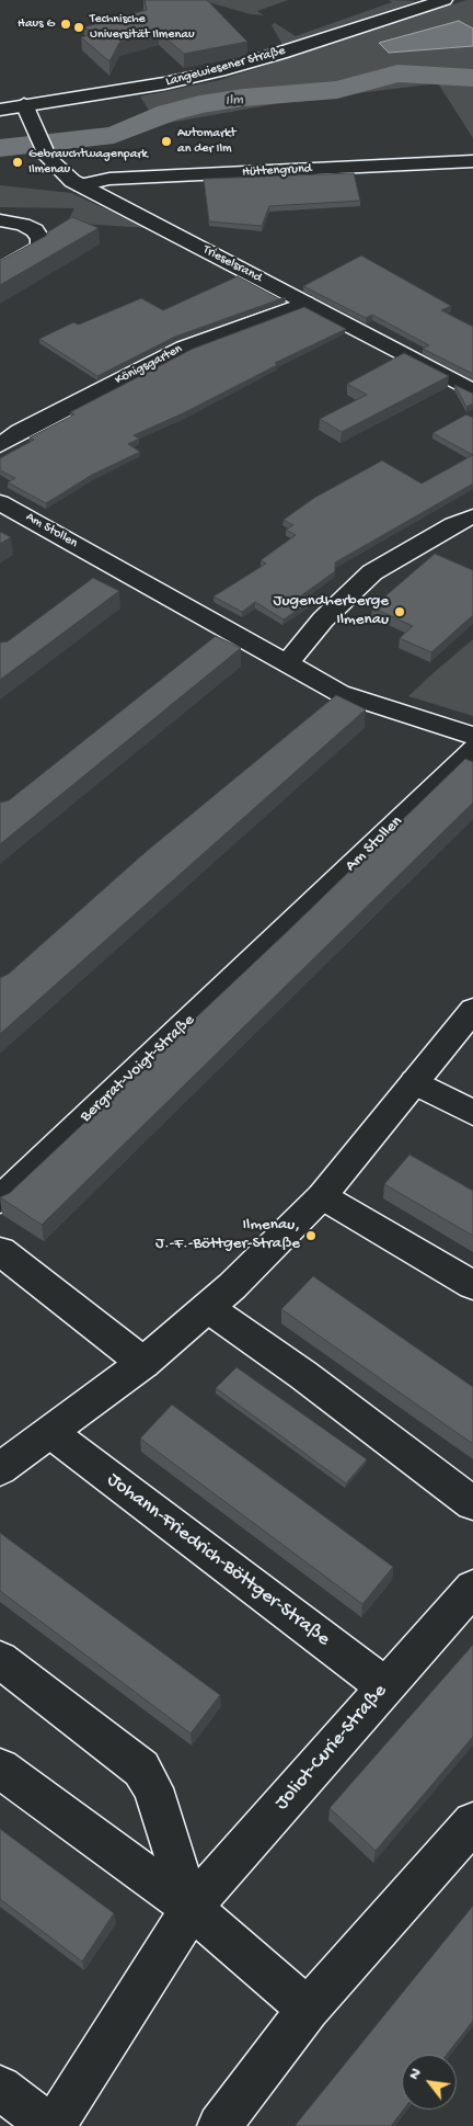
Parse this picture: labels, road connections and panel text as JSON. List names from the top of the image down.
{
  "streets": {
    "street": [
      "Langewiesener Straße",
      "Hüttengrund",
      "Trieselsrand",
      "Königsgarten",
      "Am Stollen",
      "Bergrat-Voigt-Straße",
      "Johann-Friedrich-Böttger-Straße",
      "Joliot-Curie-Straße"
    ]
  },
  "crossings": [
    ["Langewiesener Straße", "Trieselsrand"],
    ["Hüttengrund", "Trieselsrand"],
    ["Trieselsrand", "Königsgarten"],
    ["Am Stollen", "Bergrat-Voigt-Straße"],
    ["Johann-Friedrich-Böttger-Straße", "Joliot-Curie-Straße"]
  ],
  "water": ["Ilm"],
  "places": [
    "Haus G",
    "Technische Universität Ilmenau",
    "Automarkt an der Ilm",
    "Gebrauchtwagenpark Ilmenau",
    "Jugendherberge Ilmenau",
    "Ilmenau, J.-F.-Böttger-Straße"
  ],
  "north": "top left"
}
